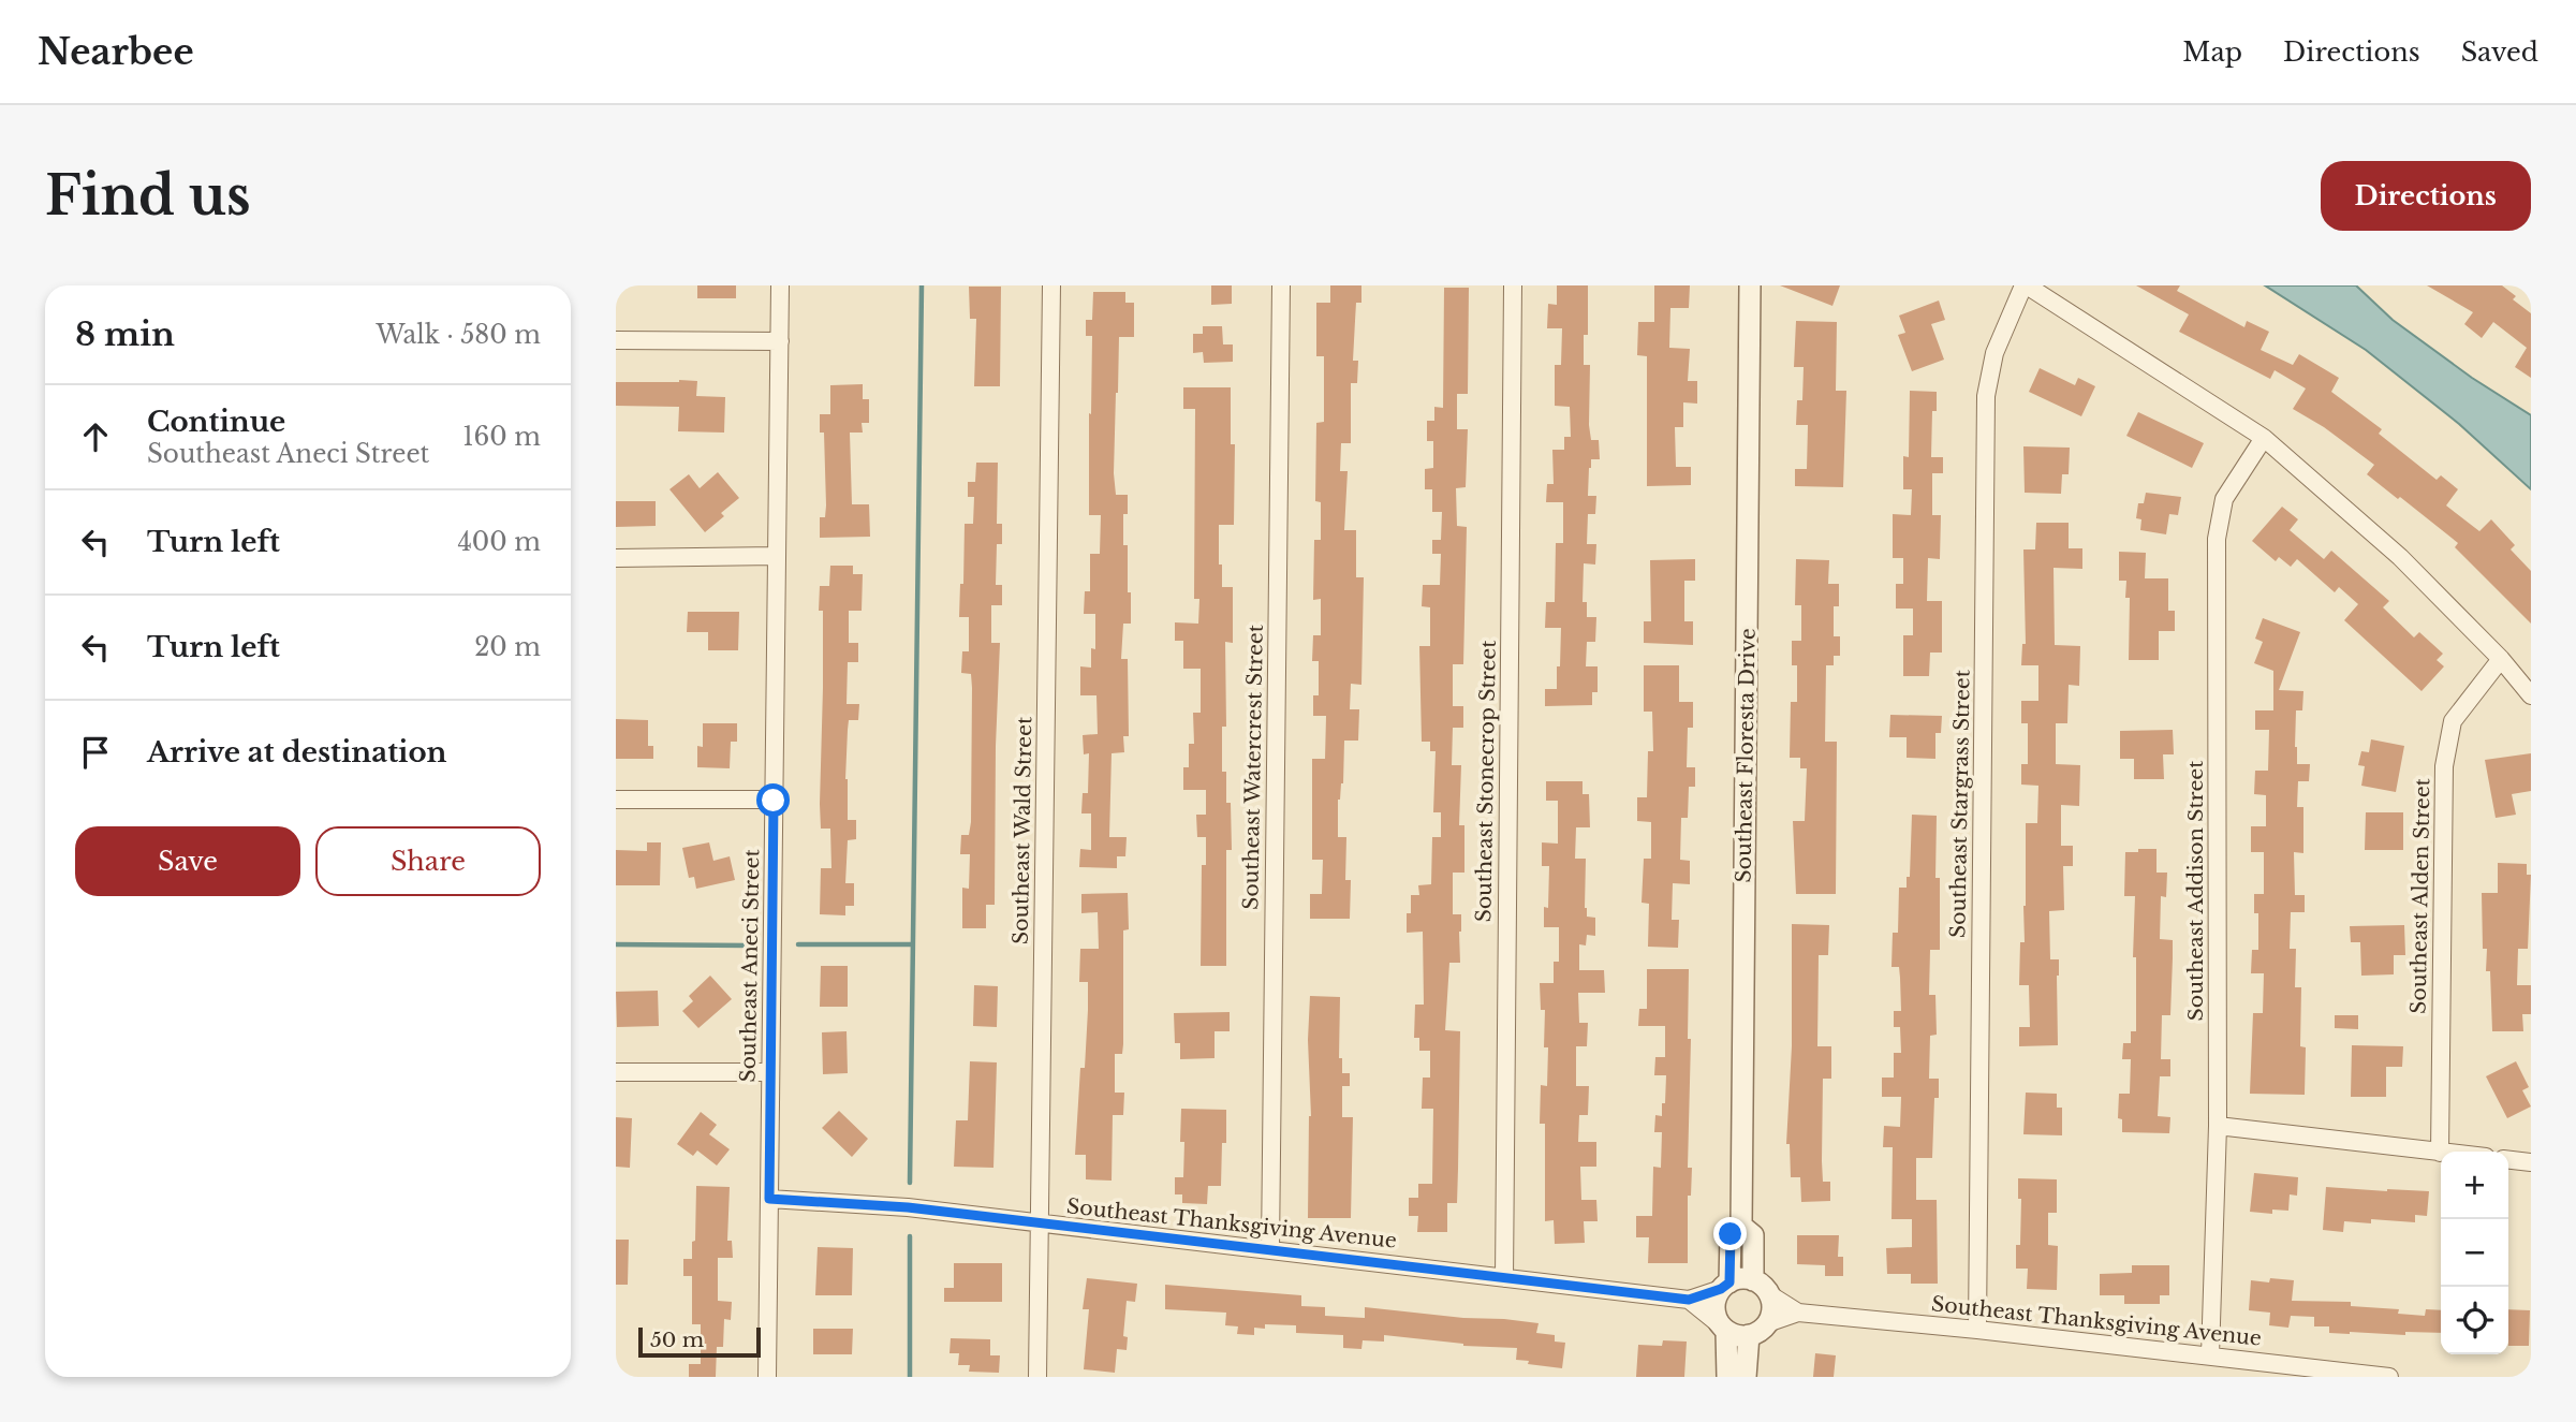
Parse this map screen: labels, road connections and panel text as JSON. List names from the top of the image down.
{
  "streets": {
    "street": [
      "Southeast Floresta Drive",
      "Southeast Watercrest Street",
      "Southeast Stonecrop Street",
      "Southeast Stargrass Street",
      "Southeast Wald Street",
      "Southeast Addison Street",
      "Southeast Alden Street",
      "Southeast Aneci Street",
      "Southeast Thanksgiving Avenue"
    ]
  },
  "crossings": [
    ["Southeast Floresta Drive", "Southeast Thanksgiving Avenue"],
    ["Southeast Watercrest Street", "Southeast Thanksgiving Avenue"],
    ["Southeast Stonecrop Street", "Southeast Thanksgiving Avenue"],
    ["Southeast Stargrass Street", "Southeast Thanksgiving Avenue"],
    ["Southeast Wald Street", "Southeast Thanksgiving Avenue"],
    ["Southeast Addison Street", "Southeast Thanksgiving Avenue"],
    ["Southeast Aneci Street", "Southeast Thanksgiving Avenue"]
  ],
  "scale_bar": "50 m",
  "page": {
    "header": "Nearbee",
    "nav": ["Map", "Directions", "Saved"],
    "buttons": [
      "Directions",
      ["Save", "Share"]
    ],
    "title": "Find us",
    "heading": ["8 min", "Walk · 580 m"],
    "list": [
      ["Continue", "Southeast Aneci Street", "160 m"],
      ["Turn left", "400 m"],
      ["Turn left", "20 m"],
      "Arrive at destination"
    ],
    "map_buttons": ["+", "−"],
    "scale": "50 m"
  }
}
